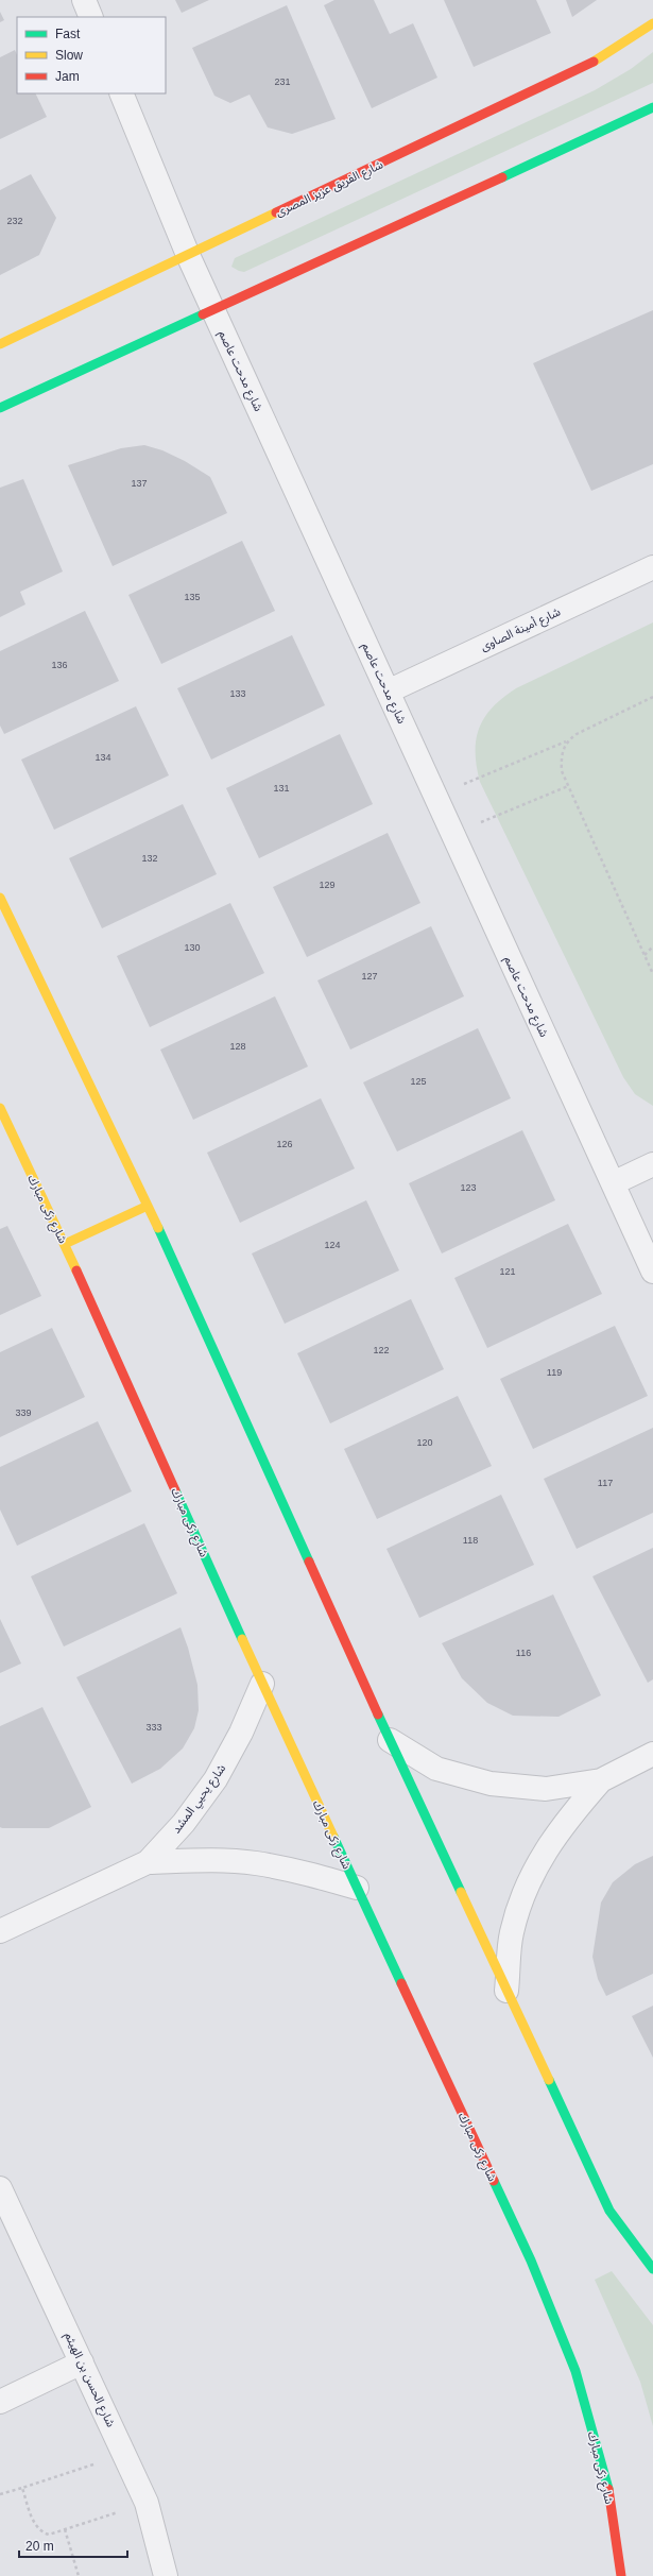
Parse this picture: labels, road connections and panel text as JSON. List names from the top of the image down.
{
  "streets": {
    "street": [
      "شارع الفريق عزيز المصرى",
      "شارع مدحت عاصم",
      "شارع أمينة الصاوى",
      "شارع زكى مبارك",
      "شارع يحيي المشد",
      "شارع الحسن بن الهيثم"
    ]
  },
  "crossings": [
    ["شارع الفريق عزيز المصرى", "شارع مدحت عاصم"],
    ["شارع مدحت عاصم", "شارع أمينة الصاوى"],
    ["شارع زكى مبارك", "شارع يحيي المشد"]
  ],
  "house_numbers": [
    "231",
    "232",
    "137",
    "135",
    "136",
    "133",
    "134",
    "131",
    "132",
    "129",
    "130",
    "127",
    "128",
    "125",
    "126",
    "123",
    "124",
    "121",
    "122",
    "119",
    "339",
    "120",
    "117",
    "118",
    "116",
    "333"
  ],
  "legend": ["Fast", "Slow", "Jam"],
  "scale_bar": "20 m"
}
